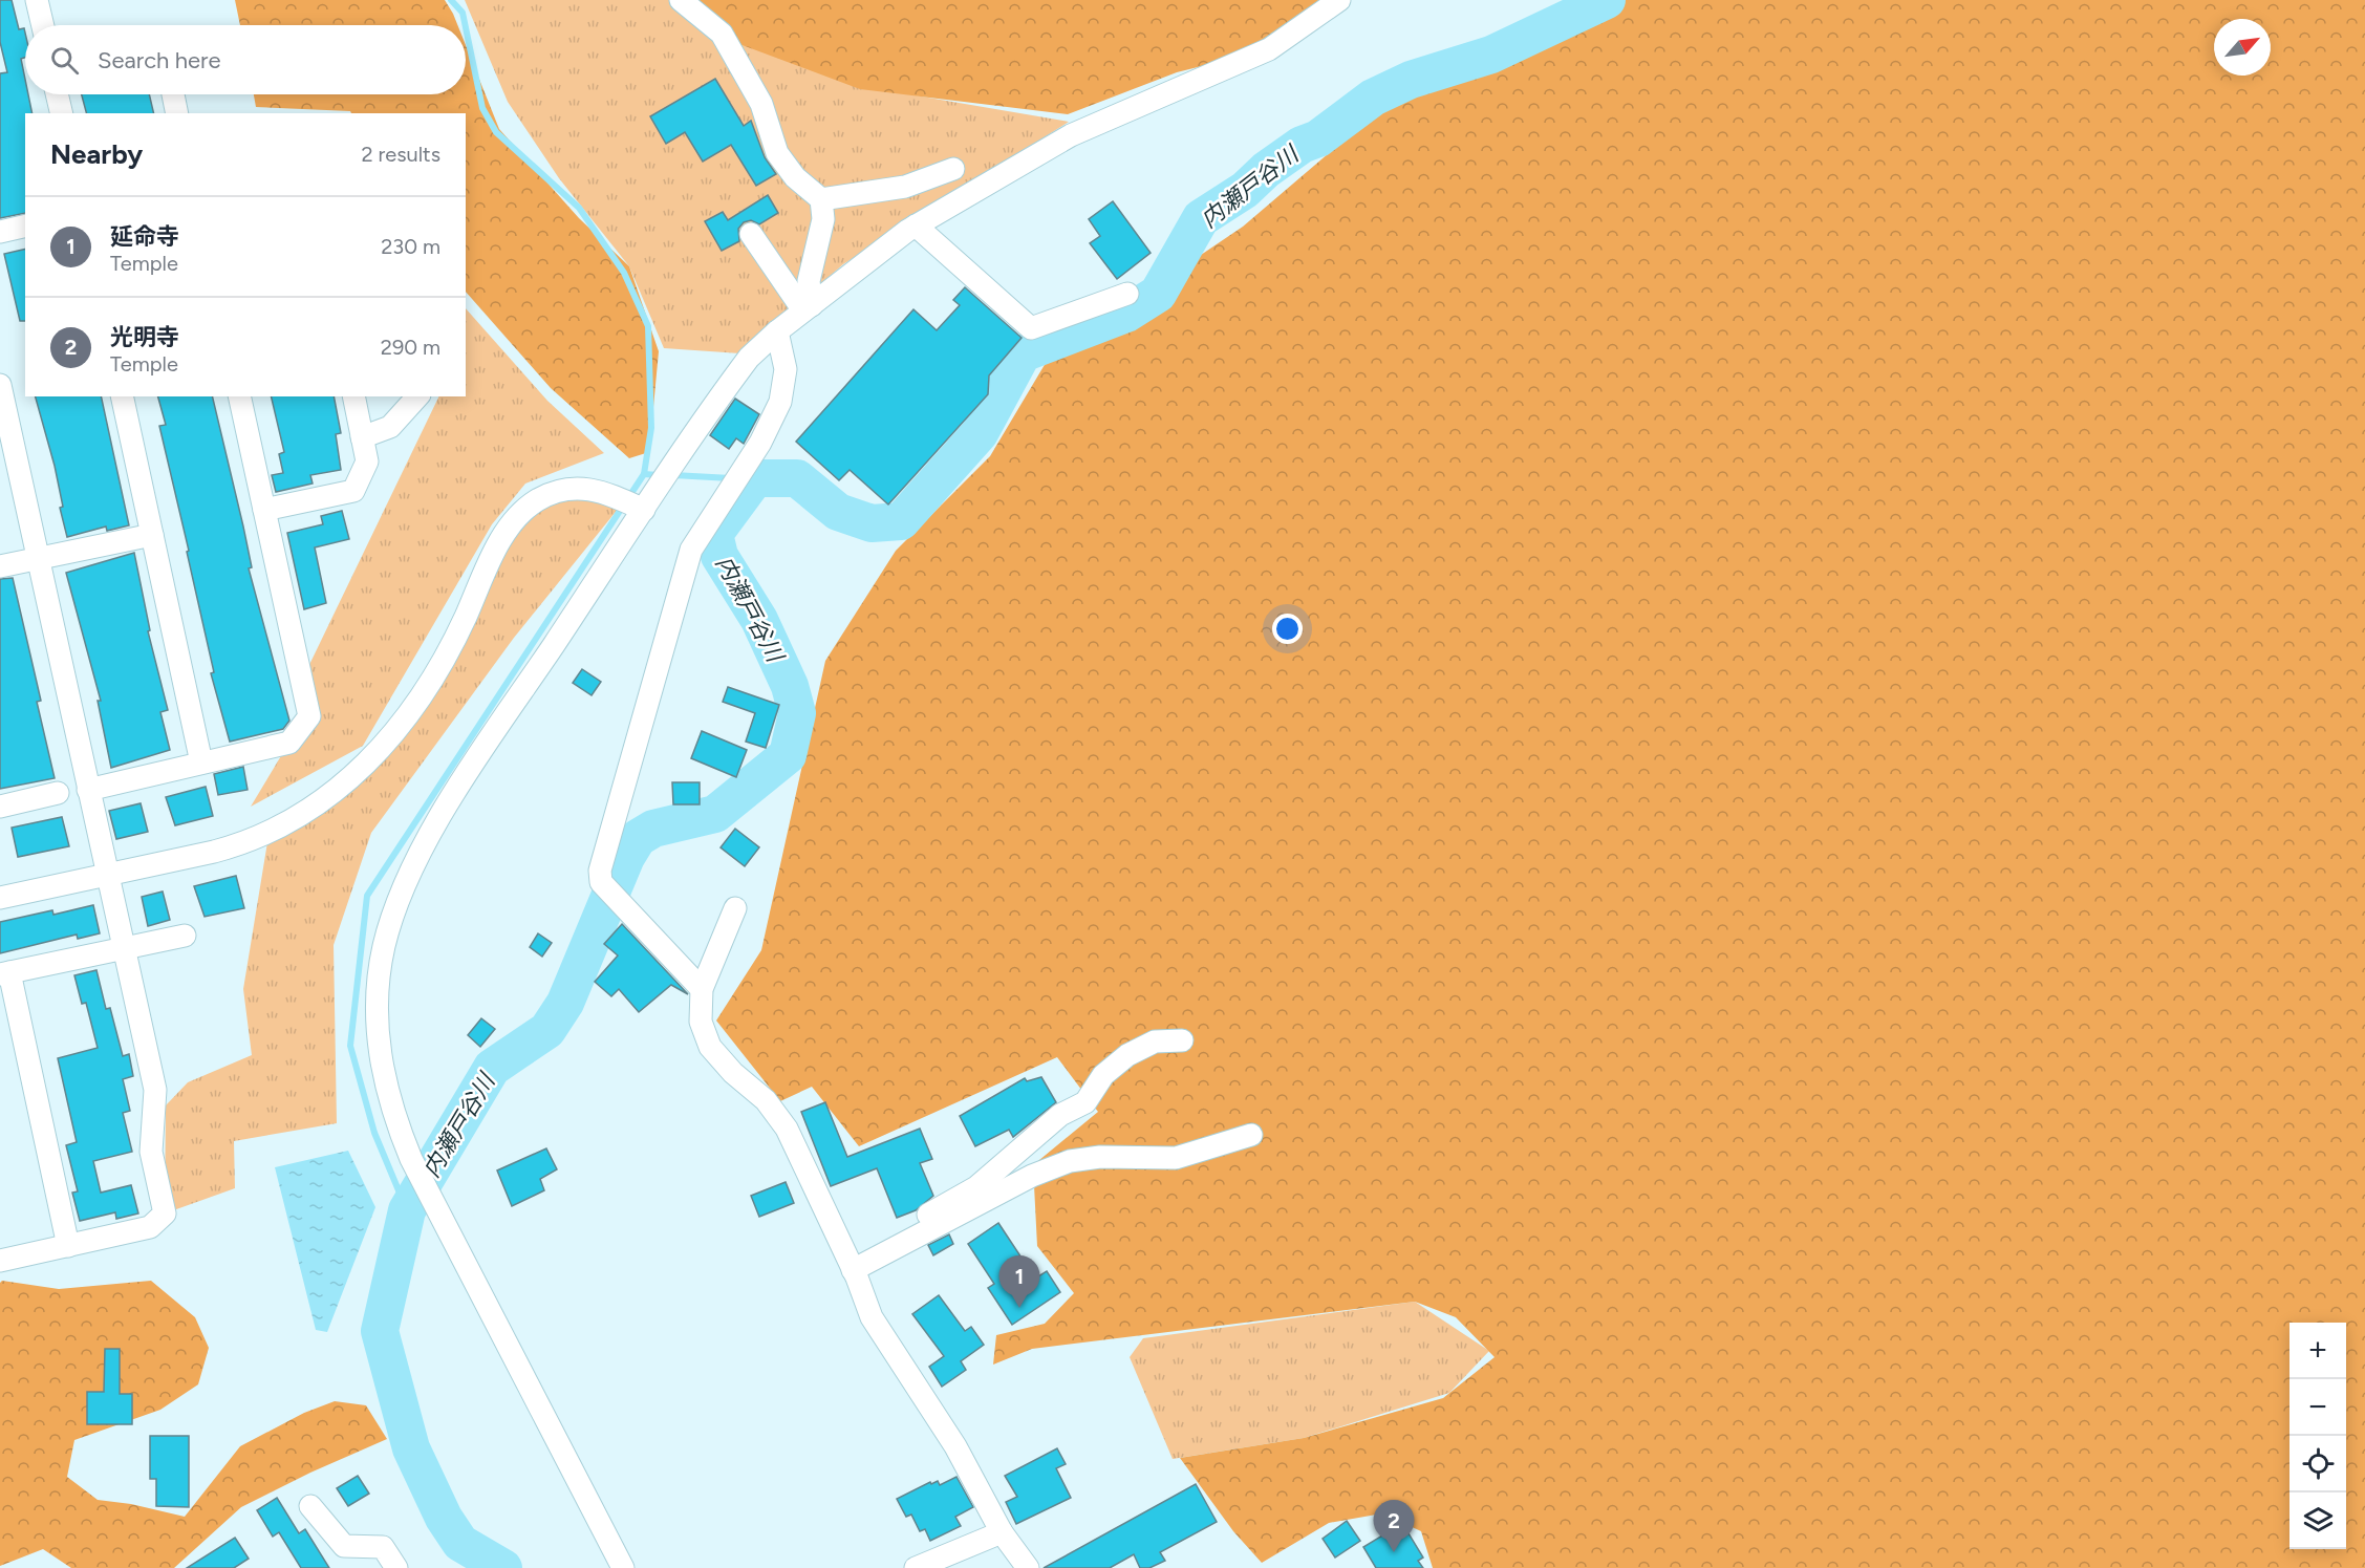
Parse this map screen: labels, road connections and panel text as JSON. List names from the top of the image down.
{
  "water": ["内瀬戸谷川"],
  "north": "top right",
  "page": {
    "search": "Search here",
    "heading": ["Nearby", "2 results"],
    "list": [
      {
        "mark": "1",
        "name": "延命寺",
        "note": "Temple",
        "value": "230 m"
      },
      {
        "mark": "2",
        "name": "光明寺",
        "note": "Temple",
        "value": "290 m"
      }
    ],
    "pins": ["1", "2"],
    "map_buttons": ["+", "−"]
  }
}
